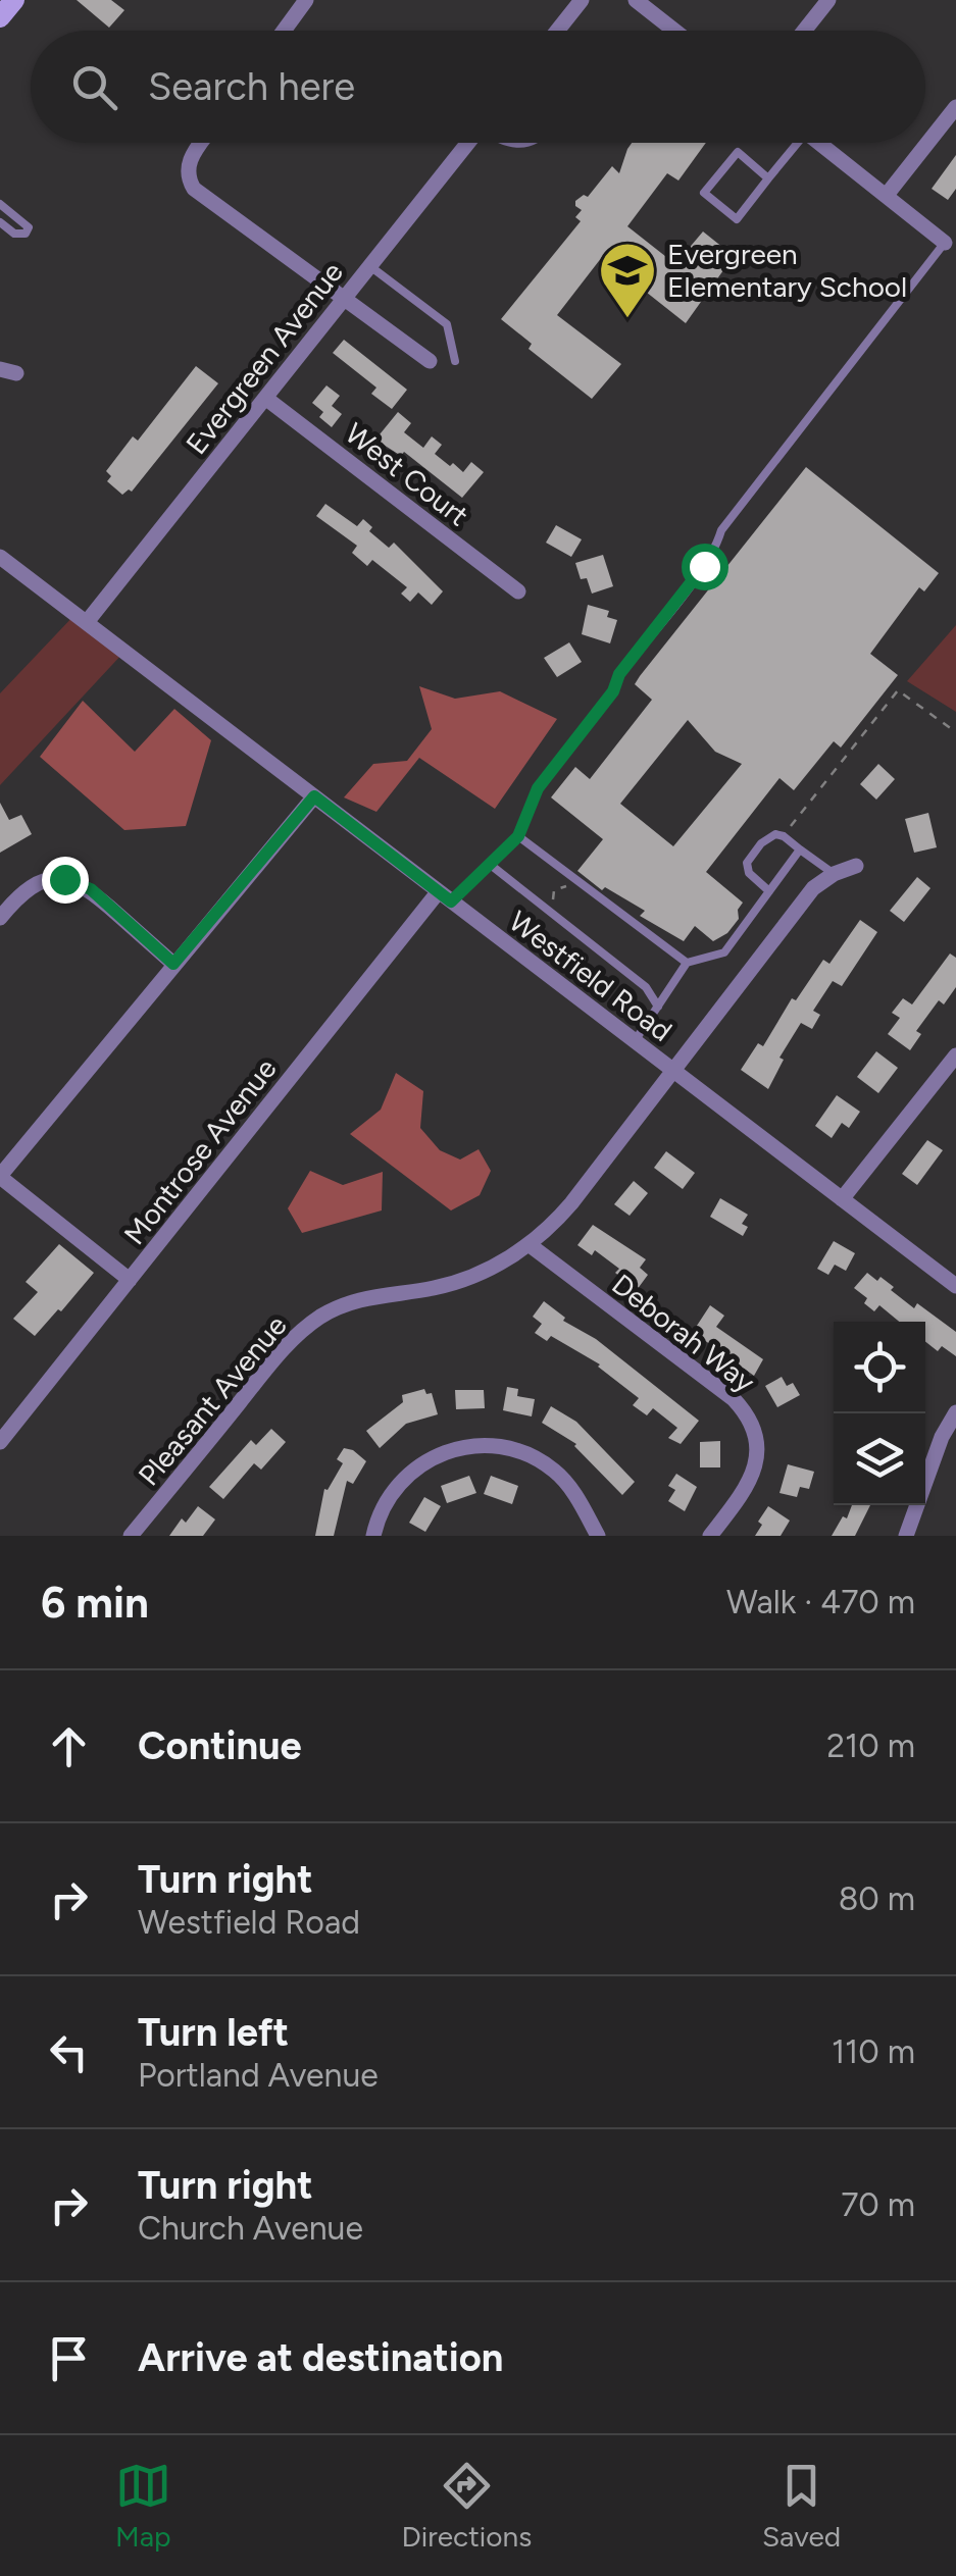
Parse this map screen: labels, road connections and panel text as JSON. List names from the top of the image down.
{
  "streets": {
    "street": [
      "Evergreen Avenue",
      "West Court",
      "Westfield Road",
      "Montrose Avenue",
      "Deborah Way",
      "Pleasant Avenue"
    ]
  },
  "crossings": [
    ["Evergreen Avenue", "West Court"],
    ["Evergreen Avenue", "Westfield Road"],
    ["Westfield Road", "Montrose Avenue"],
    ["Westfield Road", "Pleasant Avenue"],
    ["Deborah Way", "Pleasant Avenue"]
  ],
  "places": {
    "school or university": ["Evergreen Elementary School"]
  },
  "page": {
    "search": "Search here",
    "heading": ["6 min", "Walk · 470 m"],
    "list": [
      ["Continue", "210 m"],
      ["Turn right", "Westfield Road", "80 m"],
      ["Turn left", "Portland Avenue", "110 m"],
      ["Turn right", "Church Avenue", "70 m"],
      "Arrive at destination"
    ],
    "nav": ["Map", "Directions", "Saved"]
  }
}
